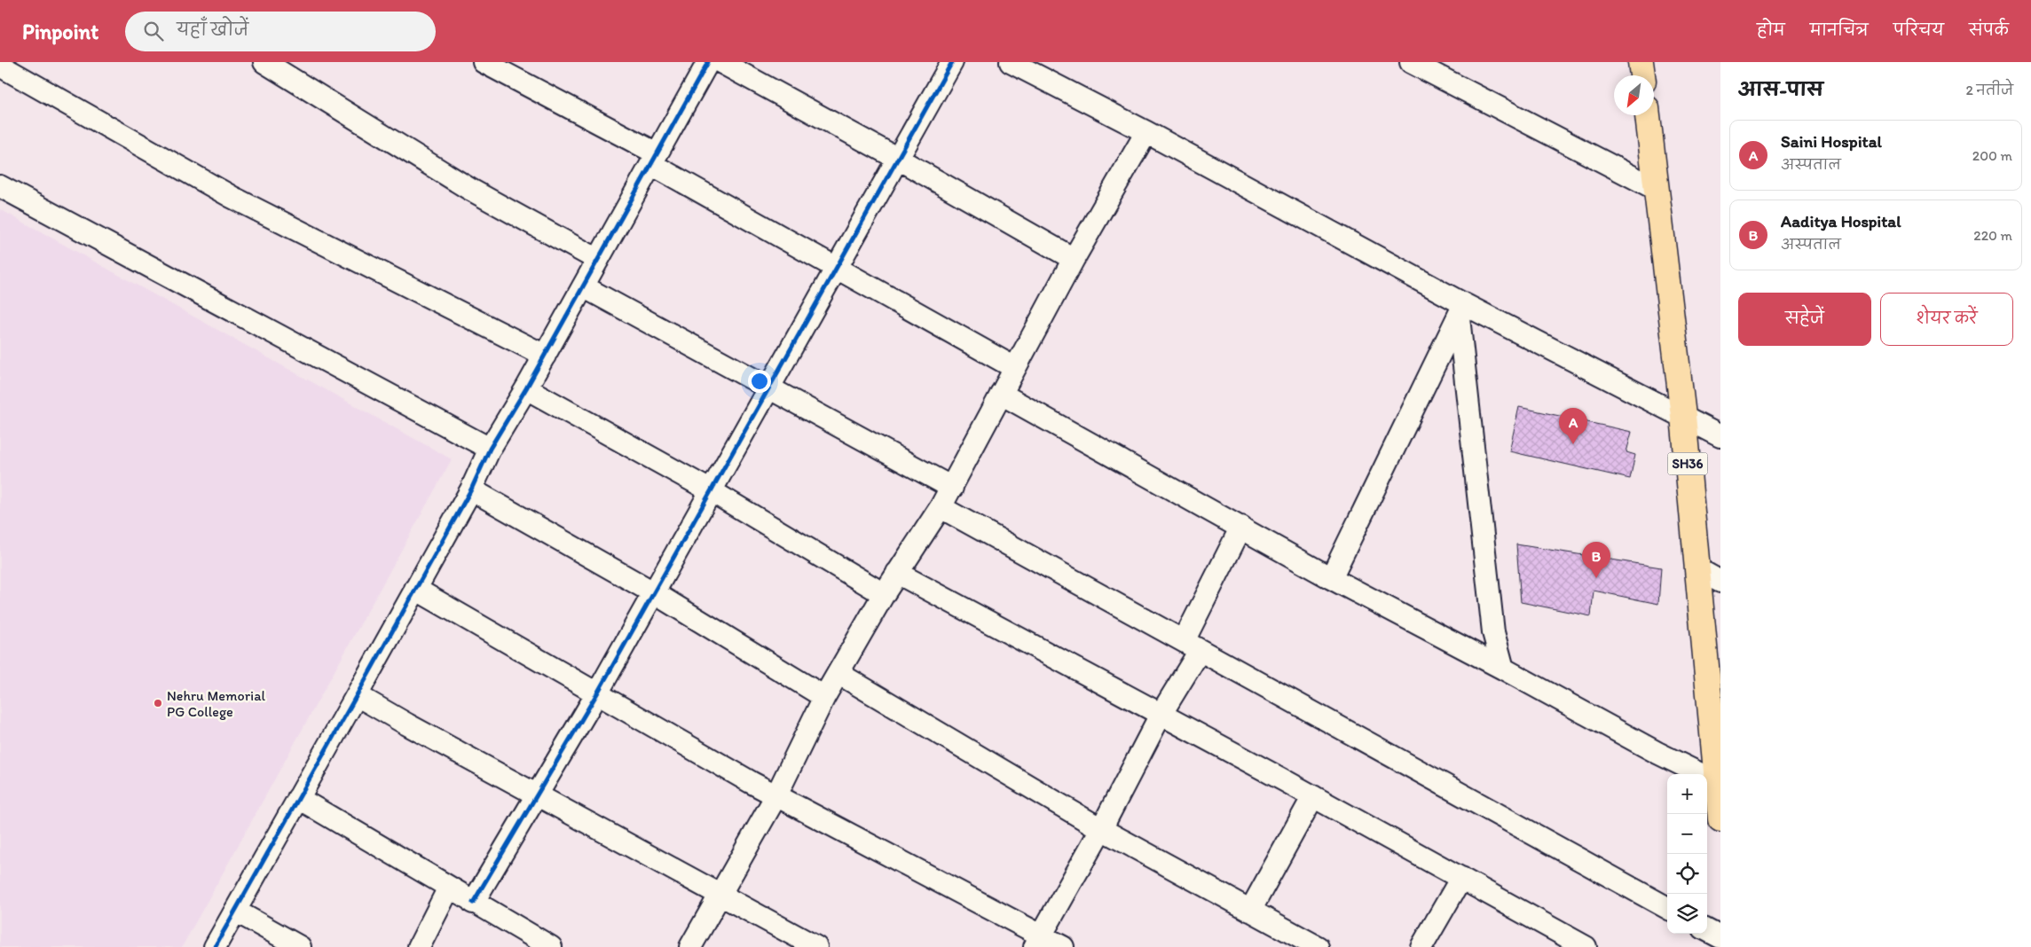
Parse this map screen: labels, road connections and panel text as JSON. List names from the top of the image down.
{
  "streets": {
    "main road": ["SH36"]
  },
  "places": ["Nehru Memorial PG College"],
  "north": "bottom left",
  "page": {
    "header": "Pinpoint",
    "search": "यहाँ खोजें",
    "nav": [
      "होम",
      "मानचित्र",
      "परिचय",
      "संपर्क"
    ],
    "heading": ["आस-पास", "2 नतीजे"],
    "list": [
      {
        "mark": "A",
        "name": "Saini Hospital",
        "note": "अस्पताल",
        "value": "200 m"
      },
      {
        "mark": "B",
        "name": "Aaditya Hospital",
        "note": "अस्पताल",
        "value": "220 m"
      }
    ],
    "buttons": ["सहेजें", "शेयर करें"],
    "pins": ["A", "B"],
    "map_buttons": ["+", "−"]
  }
}
